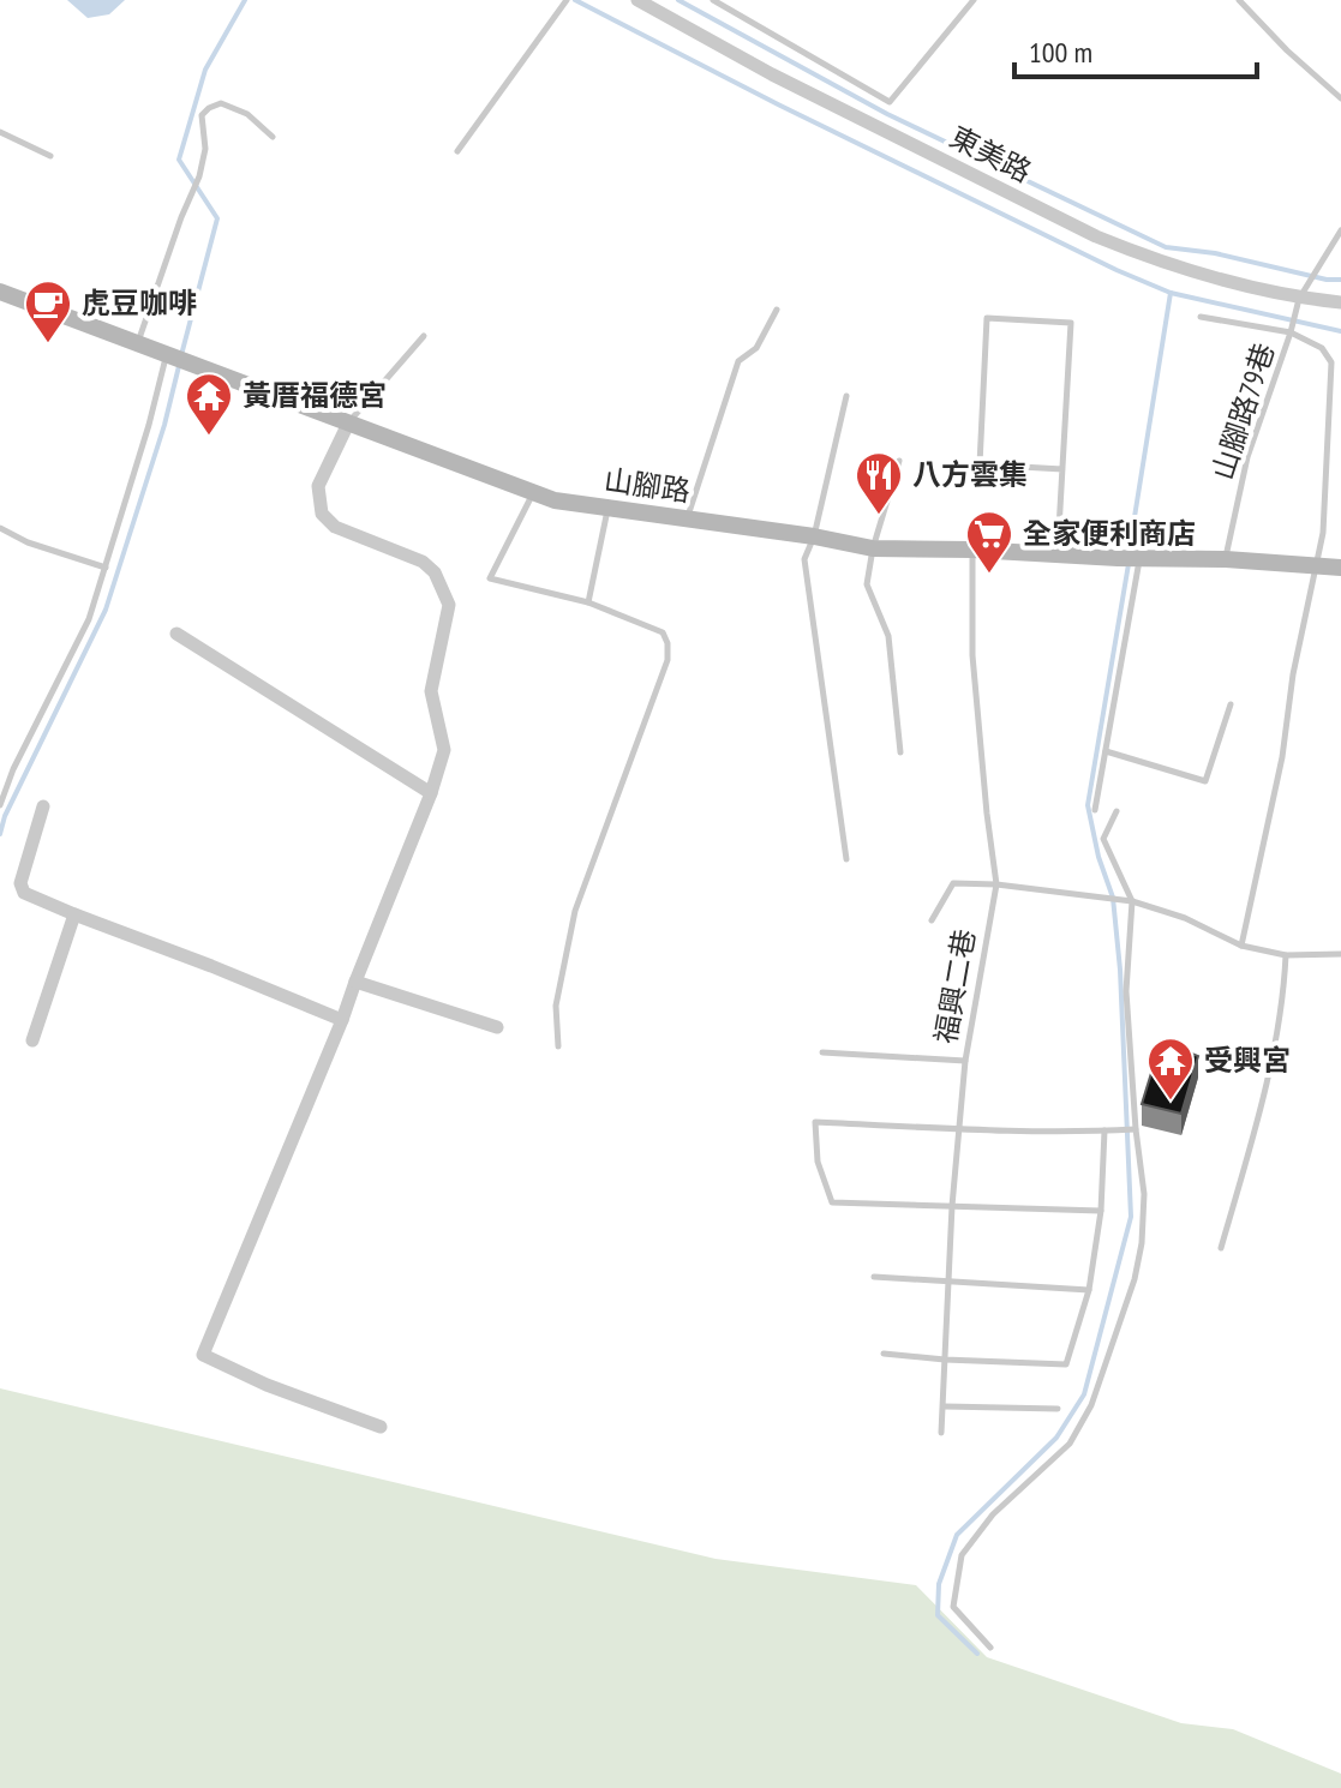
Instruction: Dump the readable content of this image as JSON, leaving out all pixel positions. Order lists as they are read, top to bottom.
{
  "streets": {
    "main road": ["山腳路"],
    "street": ["東美路"],
    "lane": ["山腳路79巷", "福興二巷"]
  },
  "crossings": [
    ["東美路", "山腳路79巷"],
    ["山腳路", "福興二巷"]
  ],
  "places": {
    "cafe": ["虎豆咖啡"],
    "temple": ["黃厝福德宮", "受興宮"],
    "restaurant": ["八方雲集"],
    "supermarket": ["全家便利商店"]
  },
  "scale_bar": "100 m"
}
